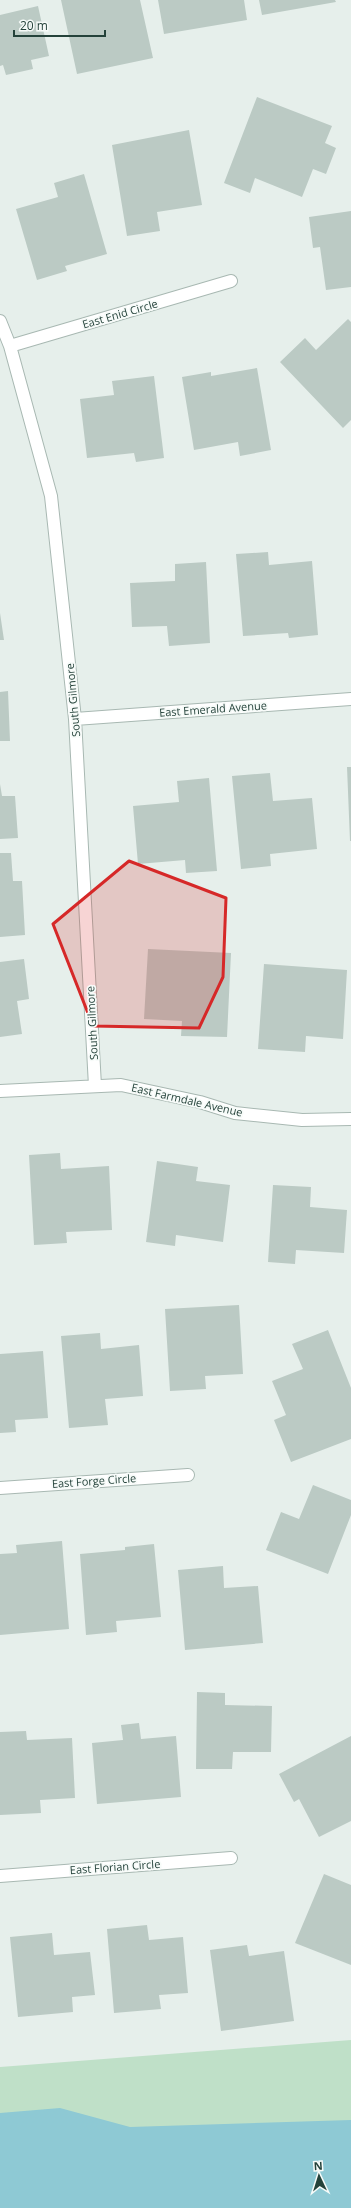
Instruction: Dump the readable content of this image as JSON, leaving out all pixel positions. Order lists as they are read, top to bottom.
{
  "streets": {
    "street": [
      "East Enid Circle",
      "South Gilmore",
      "East Emerald Avenue",
      "East Farmdale Avenue",
      "East Forge Circle",
      "East Florian Circle"
    ]
  },
  "crossings": [
    ["East Enid Circle", "South Gilmore"],
    ["South Gilmore", "East Emerald Avenue"],
    ["South Gilmore", "East Farmdale Avenue"]
  ],
  "scale_bar": "20 m",
  "north": "top"
}
